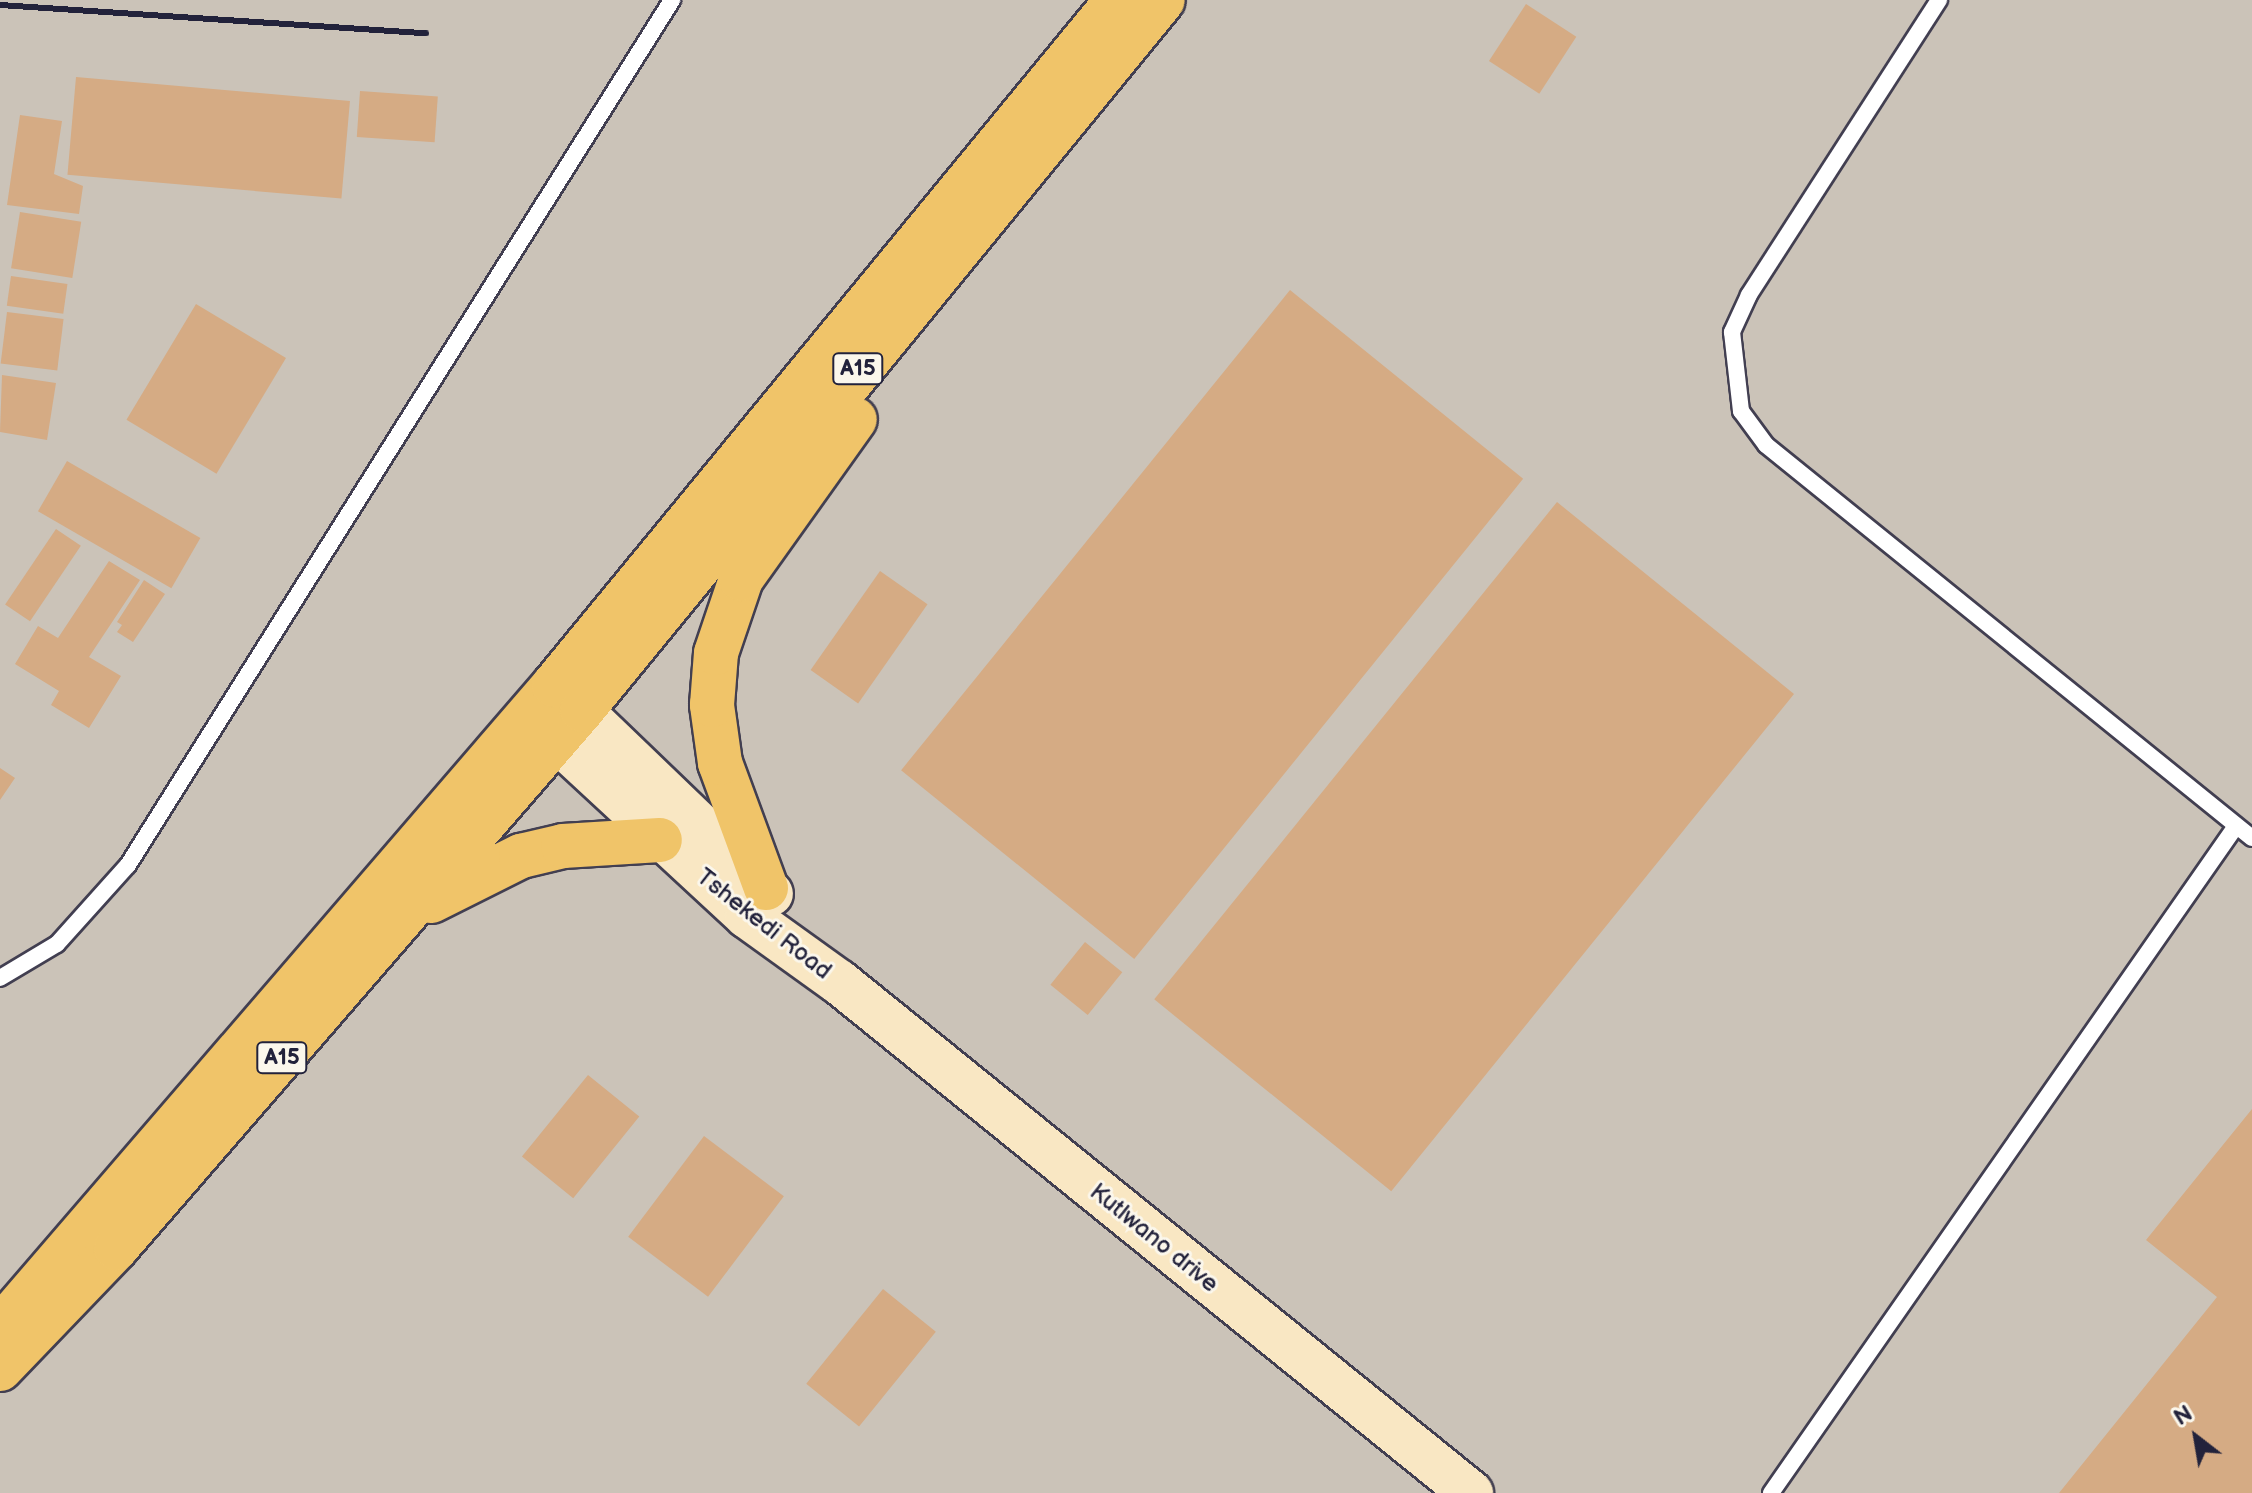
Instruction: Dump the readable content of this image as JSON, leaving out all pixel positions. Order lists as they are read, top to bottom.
{
  "streets": {
    "main road": ["A15"],
    "street": ["Tshekedi Road", "Kutlwano drive"]
  },
  "crossings": [
    ["A15", "Tshekedi Road"],
    ["Tshekedi Road", "Kutlwano drive"]
  ],
  "north": "top left"
}
